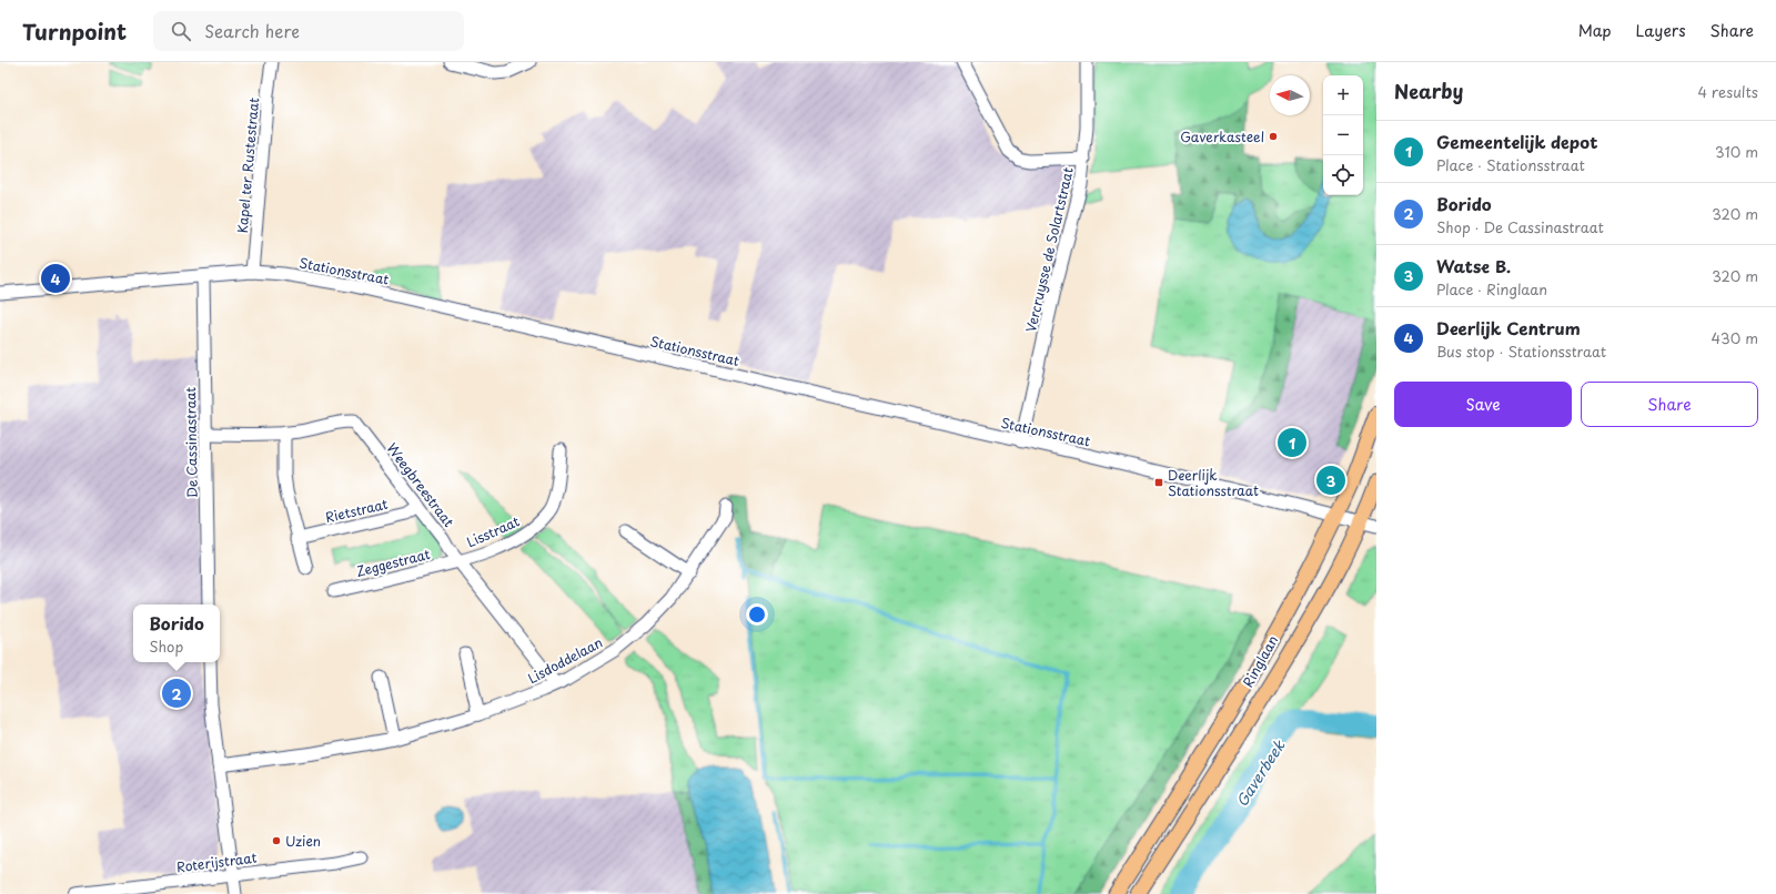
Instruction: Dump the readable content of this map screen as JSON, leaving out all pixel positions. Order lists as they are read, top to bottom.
{
  "streets": {
    "main road": ["Ringlaan"],
    "street": [
      "Kapel ter Rustestraat",
      "Vercruysse de Solartstraat",
      "Stationsstraat",
      "De Cassinastraat",
      "Weegbreestraat",
      "Rietstraat",
      "Lisstraat",
      "Zeggestraat",
      "Lisdoddelaan",
      "Roterijstraat"
    ]
  },
  "crossings": [
    ["Kapel ter Rustestraat", "Stationsstraat"],
    ["Vercruysse de Solartstraat", "Stationsstraat"],
    ["Stationsstraat", "De Cassinastraat"],
    ["Stationsstraat", "Ringlaan"],
    ["De Cassinastraat", "Weegbreestraat"],
    ["Weegbreestraat", "Rietstraat"],
    ["Weegbreestraat", "Lisstraat"],
    ["Weegbreestraat", "Zeggestraat"],
    ["Weegbreestraat", "Lisdoddelaan"],
    ["Lisstraat", "Zeggestraat"]
  ],
  "water": ["Gaverbeek"],
  "places": {
    "other": ["Gaverkasteel", "Uzien"],
    "transit": ["Deerlijk Stationsstraat"]
  },
  "north": "left",
  "page": {
    "header": "Turnpoint",
    "search": "Search here",
    "nav": ["Map", "Layers", "Share"],
    "heading": ["Nearby", "4 results"],
    "map_buttons": ["+", "−"],
    "list": [
      {
        "mark": "1",
        "name": "Gemeentelijk depot",
        "note": "Place · Stationsstraat",
        "value": "310 m"
      },
      {
        "mark": "2",
        "name": "Borido",
        "note": "Shop · De Cassinastraat",
        "value": "320 m"
      },
      {
        "mark": "3",
        "name": "Watse B.",
        "note": "Place · Ringlaan",
        "value": "320 m"
      },
      {
        "mark": "4",
        "name": "Deerlijk Centrum",
        "note": "Bus stop · Stationsstraat",
        "value": "430 m"
      }
    ],
    "pins": [
      "4",
      "1",
      "3",
      "2"
    ],
    "buttons": ["Save", "Share"],
    "popup": ["Borido", "Shop"]
  }
}
